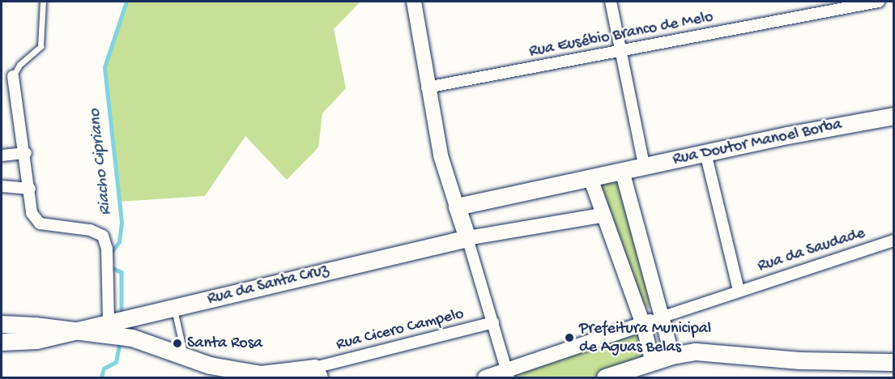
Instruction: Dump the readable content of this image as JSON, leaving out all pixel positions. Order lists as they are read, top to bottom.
{
  "streets": {
    "main road": ["Rua Doutor Manoel Borba", "Rua da Santa Cruz"],
    "street": ["Rua Eusébio Branco de Melo", "Rua da Saudade", "Rua Cicero Campelo"]
  },
  "water": ["Riacho Cipriano"],
  "places": ["Prefeitura Municipal de Aguas Belas", "Santa Rosa"]
}
